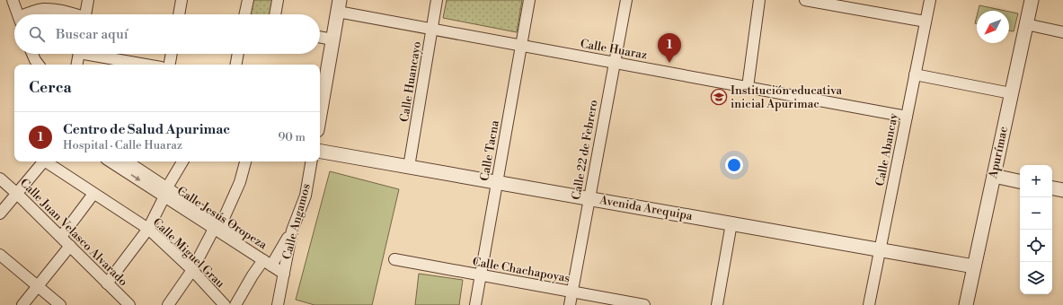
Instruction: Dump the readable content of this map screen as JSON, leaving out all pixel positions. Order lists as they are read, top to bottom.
{
  "streets": {
    "street": [
      "Calle Huaraz",
      "Calle Huancayo",
      "Calle 22 de Febrero",
      "Calle Abancay",
      "Calle Tacna",
      "Apurímac",
      "Avenida Arequipa",
      "Calle Jesús Oropeza",
      "Calle Angamos",
      "Calle Juan Velasco Alvarado",
      "Calle Miguel Grau",
      "Calle Chachapoyas"
    ]
  },
  "crossings": [
    ["Calle Huaraz", "Calle Huancayo"],
    ["Calle Huaraz", "Calle 22 de Febrero"],
    ["Calle Huaraz", "Calle Abancay"],
    ["Calle Huaraz", "Calle Tacna"],
    ["Calle Huancayo", "Avenida Arequipa"],
    ["Calle 22 de Febrero", "Avenida Arequipa"],
    ["Calle 22 de Febrero", "Calle Chachapoyas"],
    ["Calle Abancay", "Avenida Arequipa"],
    ["Calle Tacna", "Avenida Arequipa"],
    ["Calle Tacna", "Calle Chachapoyas"],
    ["Apurímac", "Avenida Arequipa"],
    ["Calle Jesús Oropeza", "Calle Angamos"]
  ],
  "places": {
    "school or university": ["Institución educativa inicial Apurimac"]
  },
  "north": "bottom left",
  "page": {
    "search": "Buscar aquí",
    "pins": "1",
    "heading": "Cerca",
    "list": [
      {
        "mark": "1",
        "name": "Centro de Salud Apurimac",
        "note": "Hospital · Calle Huaraz",
        "value": "90 m"
      }
    ],
    "map_buttons": ["+", "−"]
  }
}
